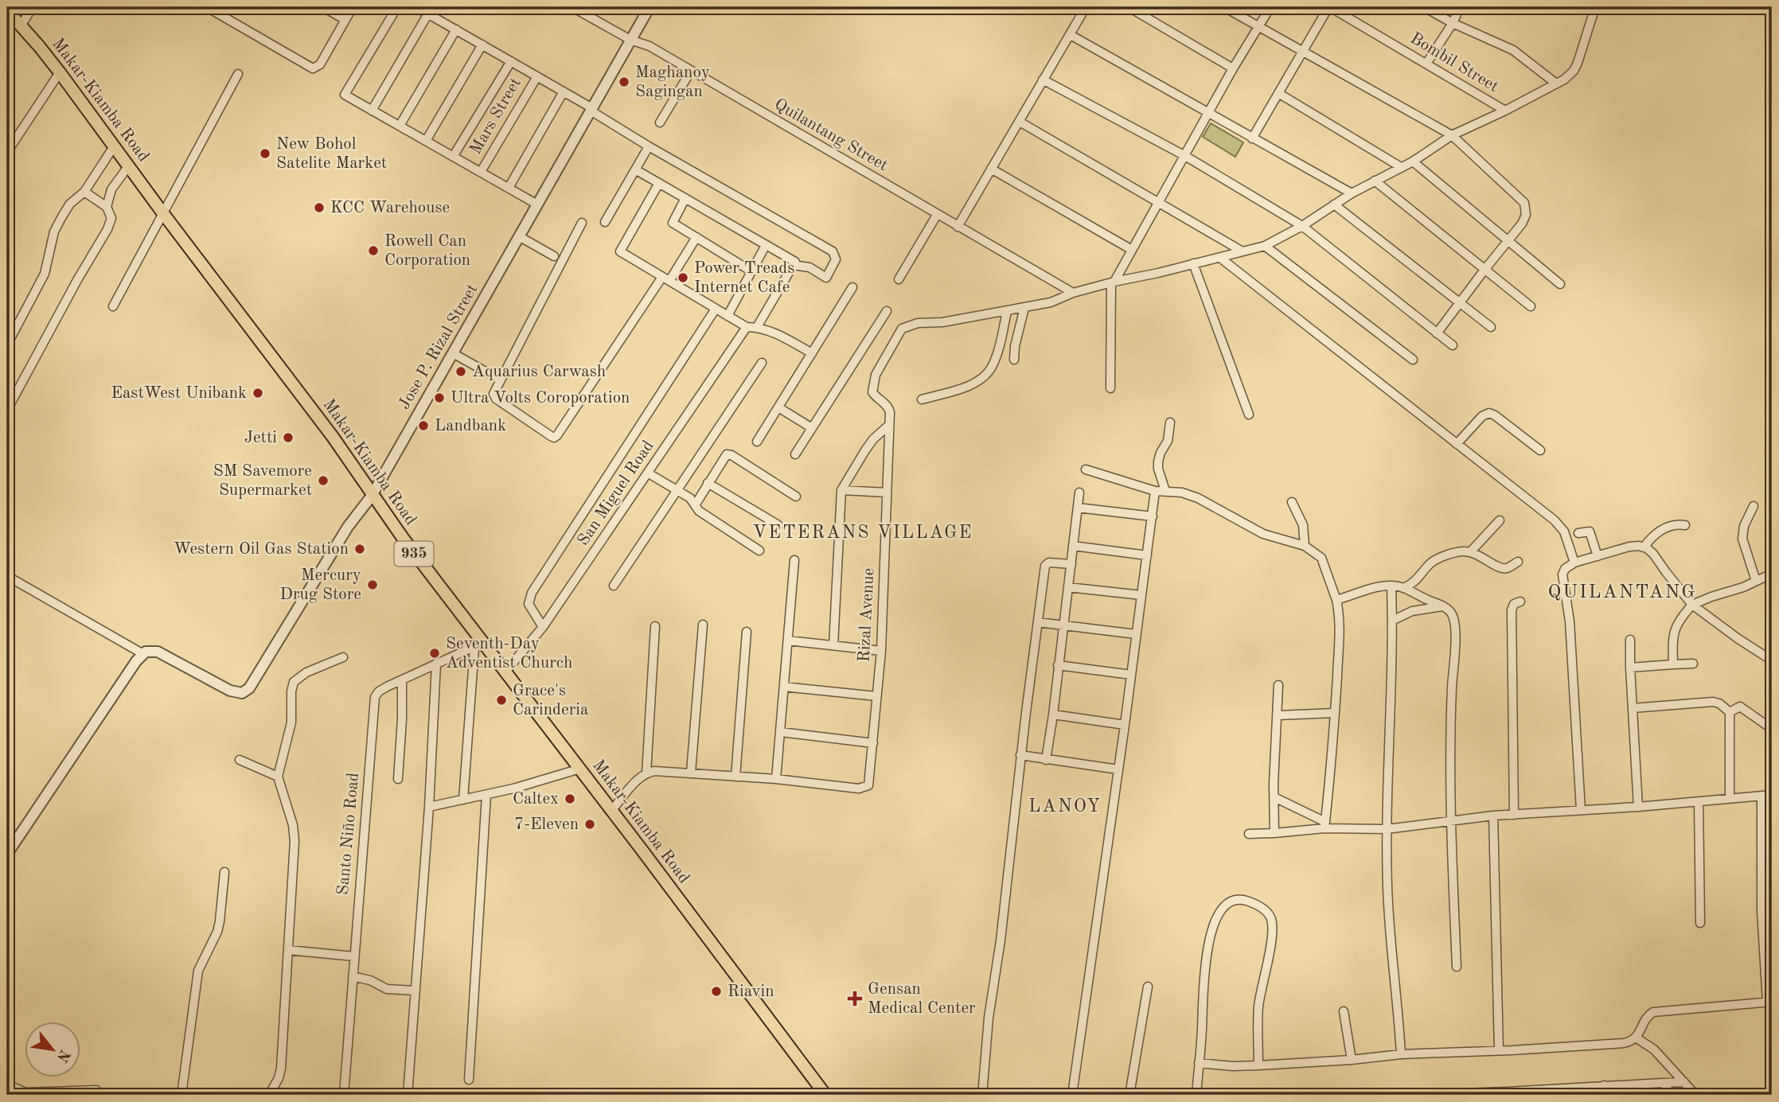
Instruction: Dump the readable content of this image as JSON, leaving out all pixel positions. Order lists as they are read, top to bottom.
{
  "streets": {
    "main road": ["Makar-Kiamba Road", "935"],
    "street": [
      "Bombil Street",
      "Mars Street",
      "Quilantang Street",
      "Jose P. Rizal Street",
      "San Miguel Road",
      "Rizal Avenue",
      "Santo Niño Road"
    ]
  },
  "crossings": [
    ["Makar-Kiamba Road", "Jose P. Rizal Street"],
    ["Makar-Kiamba Road", "San Miguel Road"],
    ["Makar-Kiamba Road", "Santo Niño Road"],
    ["Quilantang Street", "Jose P. Rizal Street"]
  ],
  "districts": ["VETERANS VILLAGE", "QUILANTANG", "LANOY"],
  "places": {
    "other": [
      "Maghanoy Sagingan",
      "New Bohol Satelite Market",
      "KCC Warehouse",
      "Rowell Can Corporation",
      "Power Treads Internet Cafe",
      "Aquarius Carwash",
      "EastWest Unibank",
      "Ultra Volts Coroporation",
      "Landbank",
      "Jetti",
      "SM Savemore Supermarket",
      "Western Oil Gas Station",
      "Mercury Drug Store",
      "Seventh-Day Adventist Church",
      "Grace's Carinderia",
      "Caltex",
      "7-Eleven",
      "Riavin"
    ],
    "health": ["Gensan Medical Center"]
  },
  "north": "bottom right"
}
